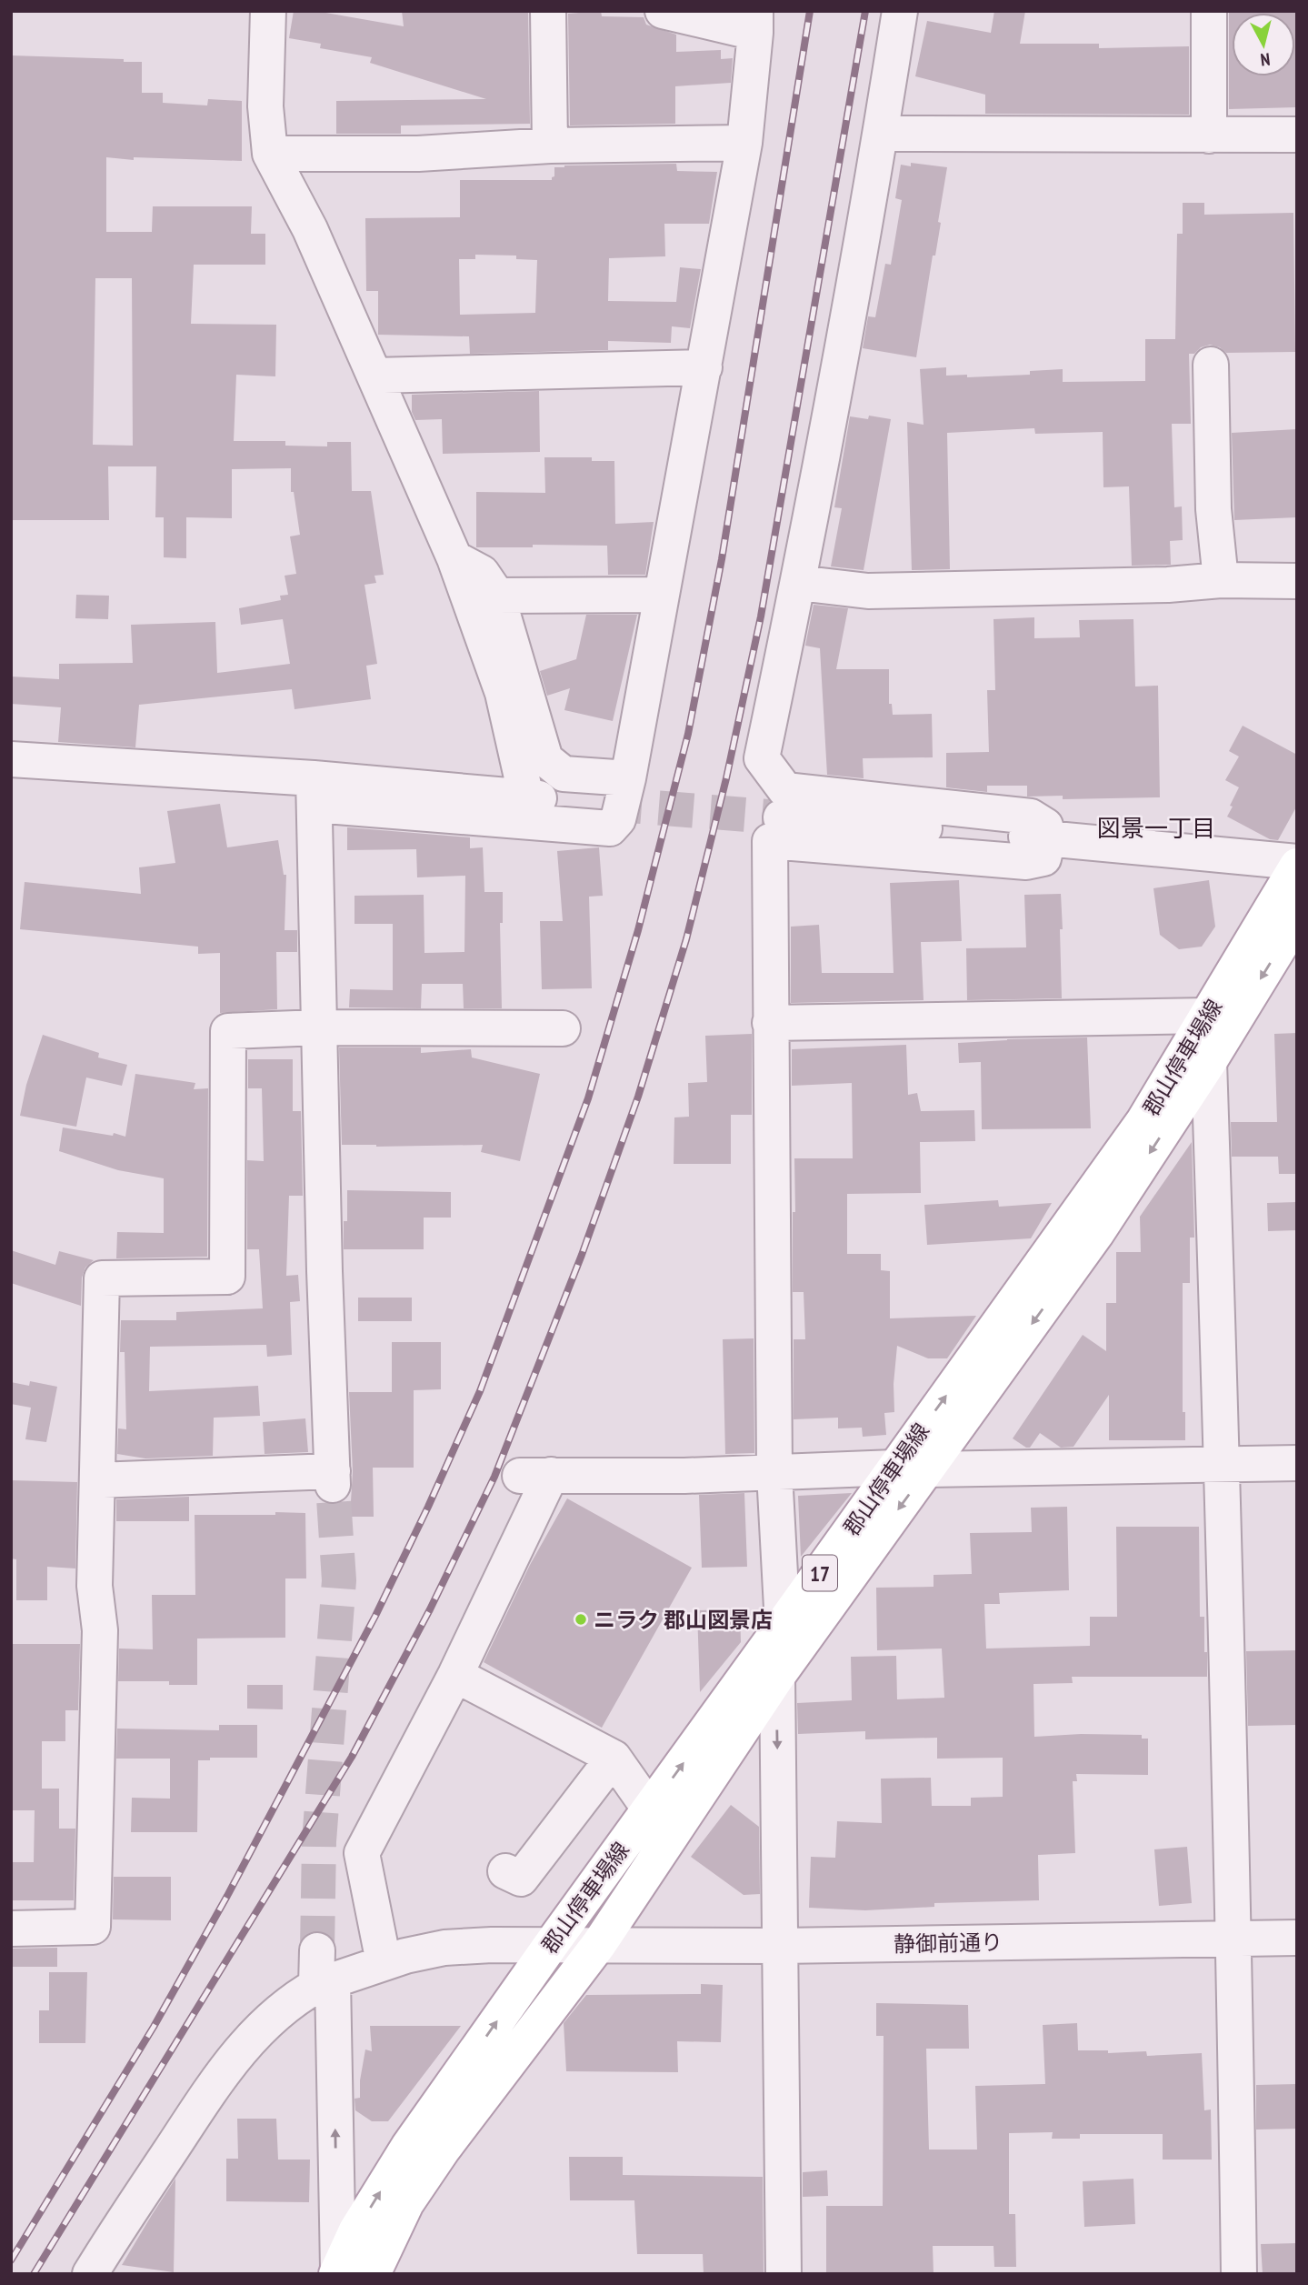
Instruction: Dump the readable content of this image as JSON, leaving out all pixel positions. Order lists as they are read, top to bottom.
{
  "streets": {
    "main road": ["郡山停車場線", "17"],
    "street": ["静御前通り"]
  },
  "crossings": [
    ["郡山停車場線", "静御前通り"]
  ],
  "districts": ["図景一丁目"],
  "places": ["ニラク 郡山図景店"],
  "north": "bottom"
}
